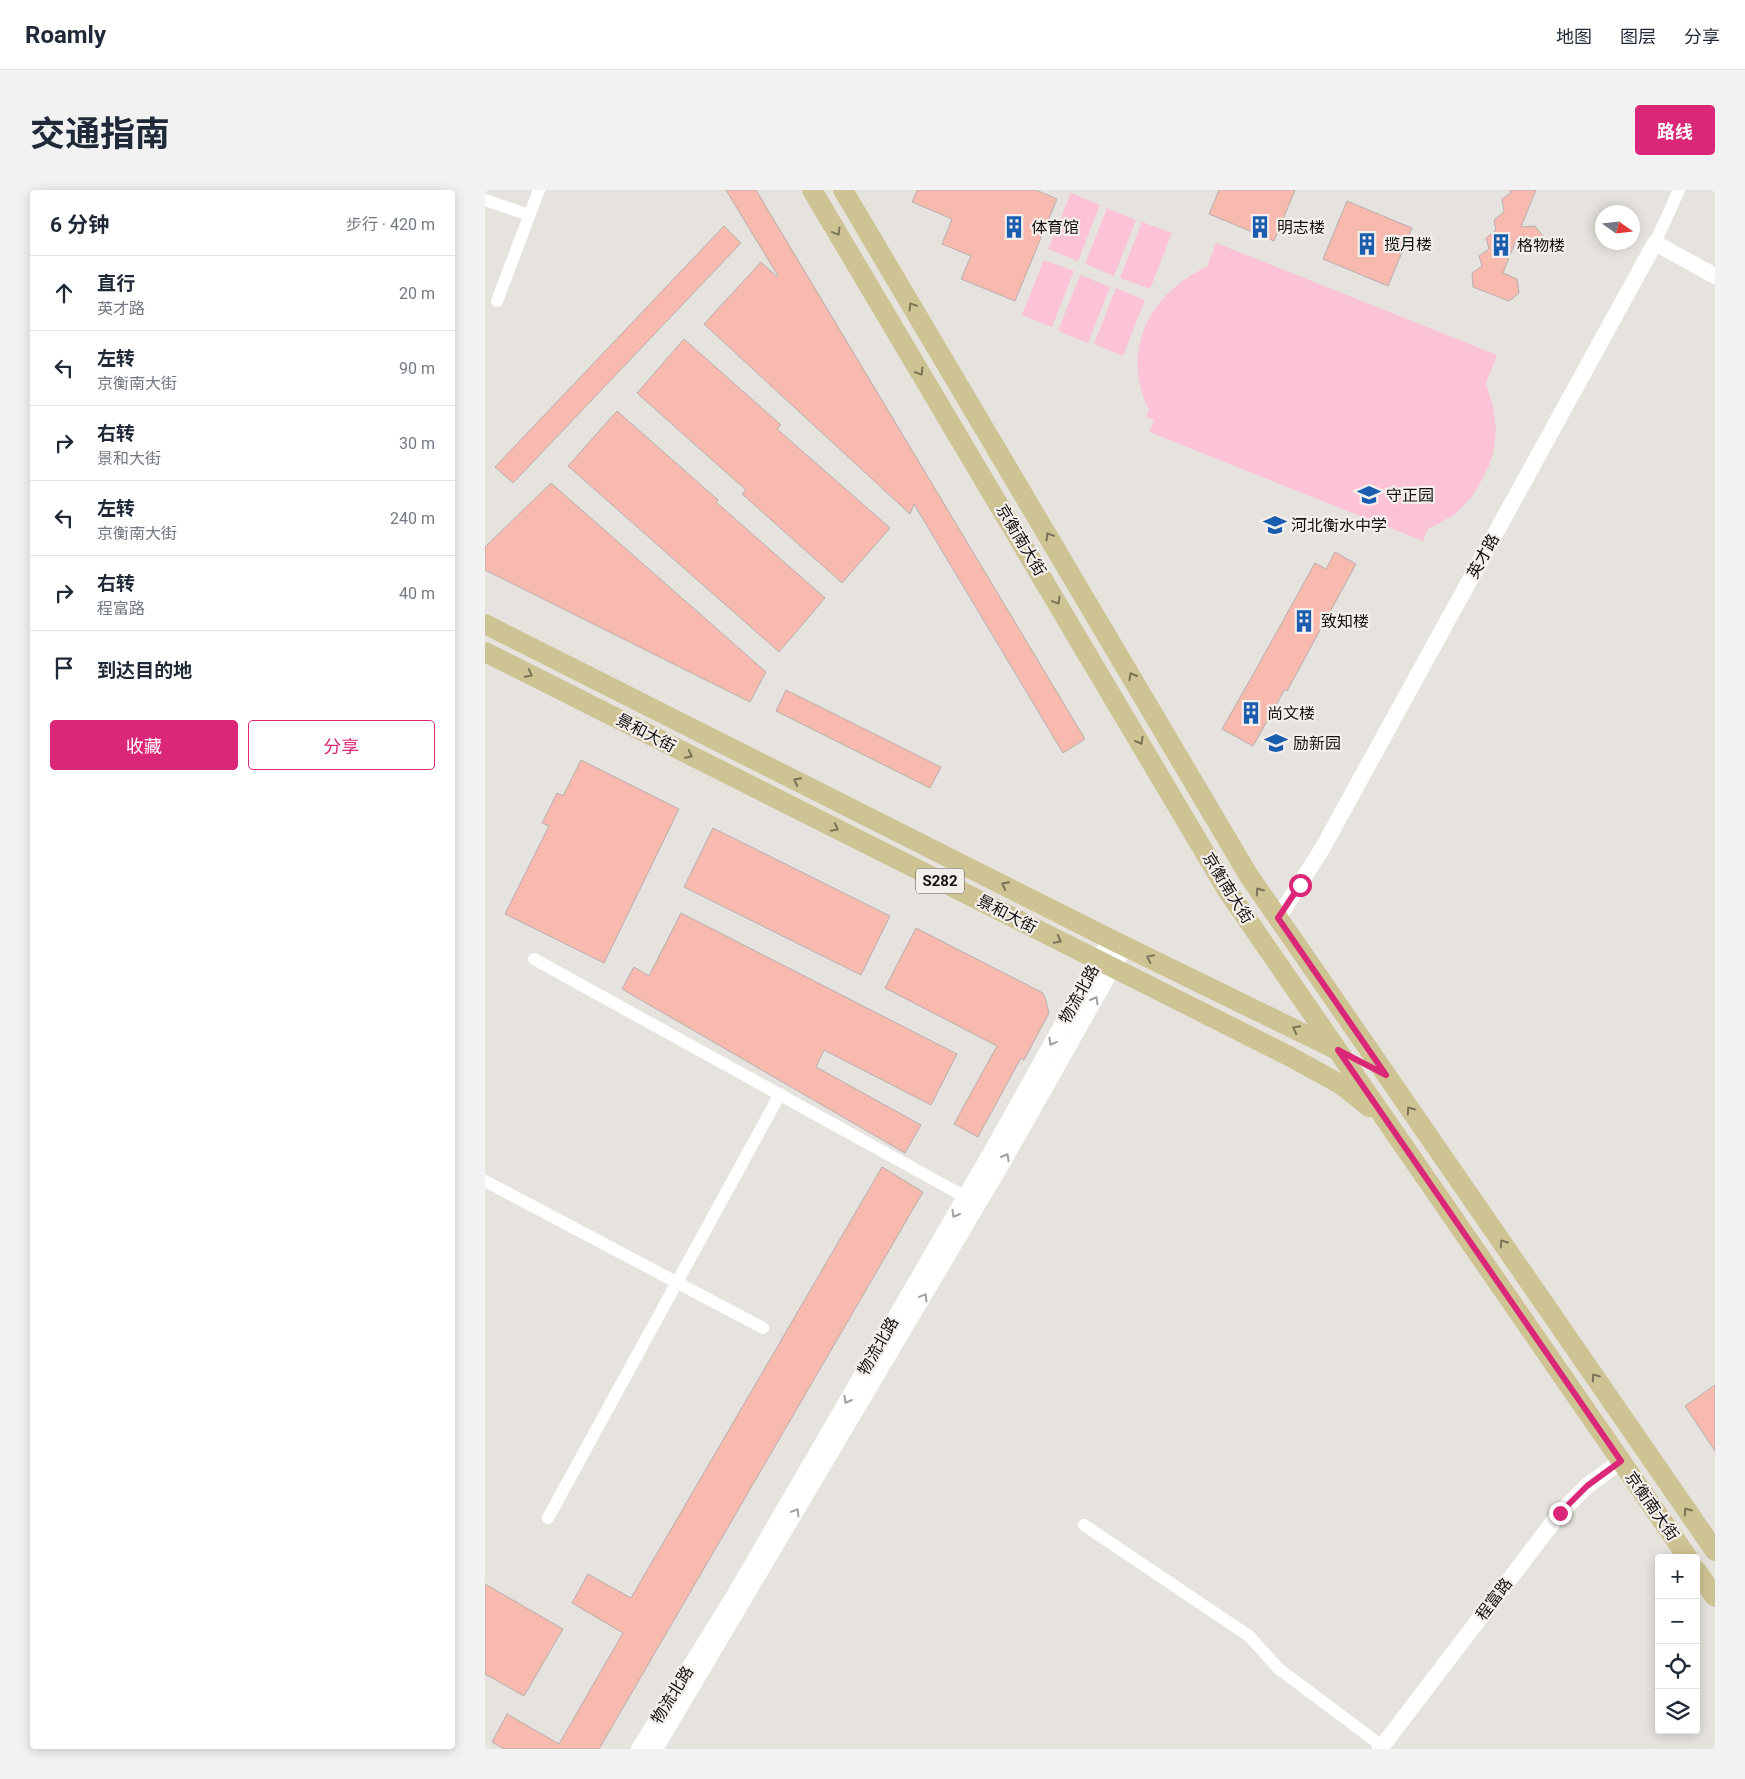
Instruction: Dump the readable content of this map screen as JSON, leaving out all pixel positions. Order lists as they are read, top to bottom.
{
  "streets": {
    "main road": ["京衡南大街", "景和大街", "S282"],
    "street": ["英才路", "物流北路", "程富路"]
  },
  "crossings": [
    ["京衡南大街", "英才路"],
    ["京衡南大街", "景和大街"],
    ["京衡南大街", "程富路"],
    ["景和大街", "物流北路"]
  ],
  "places": {
    "building": [
      "体育馆",
      "明志楼",
      "揽月楼",
      "格物楼",
      "致知楼",
      "尚文楼"
    ],
    "school or university": ["守正园", "河北衡水中学", "励新园"]
  },
  "north": "right",
  "page": {
    "header": "Roamly",
    "nav": ["地图", "图层", "分享"],
    "title": "交通指南",
    "buttons": [
      "路线",
      ["收藏", "分享"]
    ],
    "heading": ["6 分钟", "步行 · 420 m"],
    "list": [
      ["直行", "英才路", "20 m"],
      ["左转", "京衡南大街", "90 m"],
      ["右转", "景和大街", "30 m"],
      ["左转", "京衡南大街", "240 m"],
      ["右转", "程富路", "40 m"],
      "到达目的地"
    ],
    "map_buttons": ["+", "−"]
  }
}
